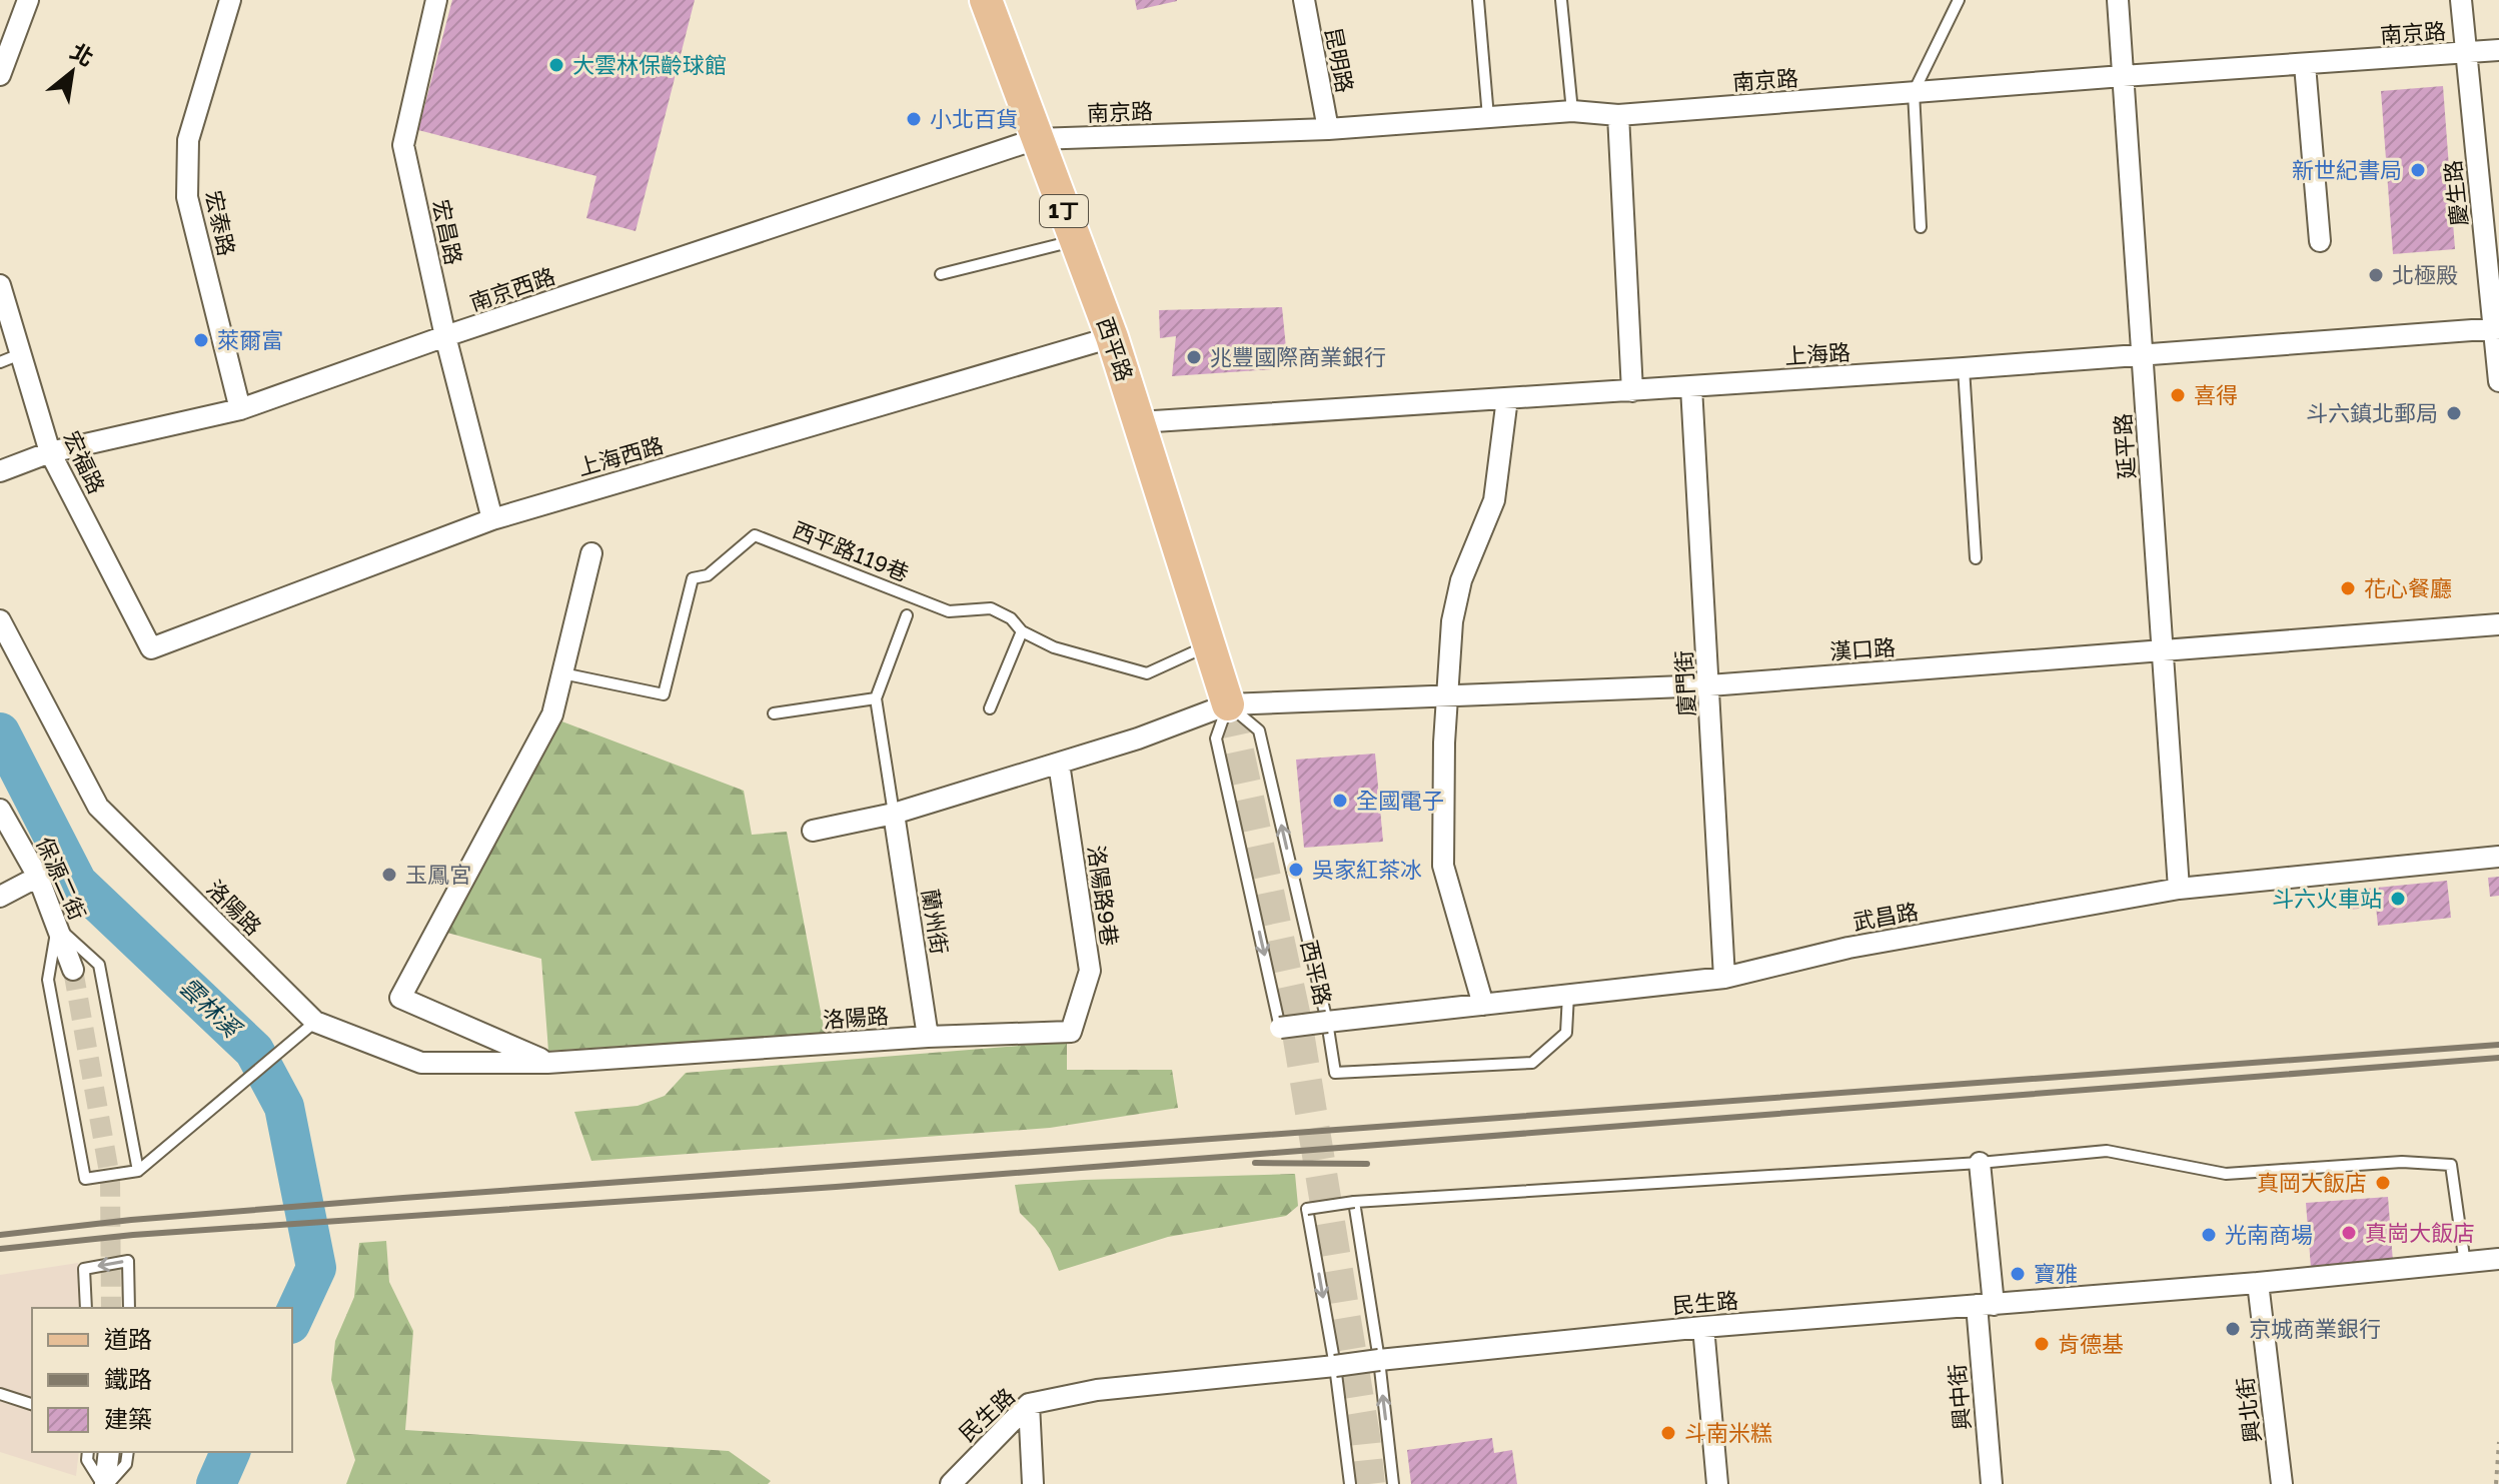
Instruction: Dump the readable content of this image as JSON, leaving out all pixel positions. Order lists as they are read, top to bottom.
{
  "streets": {
    "main road": ["1丁", "西平路"],
    "street": [
      "南京路",
      "昆明路",
      "慶生路",
      "宏泰路",
      "宏昌路",
      "南京西路",
      "上海路",
      "延平路",
      "上海西路",
      "宏福路",
      "漢口路",
      "廈門街",
      "保源二街",
      "洛陽路9巷",
      "洛陽路",
      "武昌路",
      "蘭州街",
      "民生路",
      "興中街",
      "興北街"
    ],
    "lane": ["西平路119巷"]
  },
  "crossings": [
    ["南京路", "昆明路"],
    ["南京路", "慶生路"],
    ["南京路", "南京西路"],
    ["南京路", "西平路"],
    ["南京路", "延平路"],
    ["慶生路", "上海路"],
    ["宏泰路", "南京西路"],
    ["宏昌路", "南京西路"],
    ["宏昌路", "上海西路"],
    ["南京西路", "西平路"],
    ["南京西路", "宏福路"],
    ["西平路", "上海路"],
    ["西平路", "上海西路"],
    ["西平路", "西平路119巷"],
    ["西平路", "漢口路"],
    ["西平路", "武昌路"],
    ["上海路", "延平路"],
    ["上海路", "廈門街"],
    ["延平路", "漢口路"],
    ["延平路", "武昌路"],
    ["上海西路", "宏福路"],
    ["西平路119巷", "洛陽路"],
    ["漢口路", "廈門街"],
    ["廈門街", "武昌路"],
    ["洛陽路9巷", "洛陽路"],
    ["洛陽路", "蘭州街"],
    ["民生路", "興中街"],
    ["民生路", "興北街"]
  ],
  "water": ["雲林溪"],
  "places": [
    "大雲林保齡球館",
    "小北百貨",
    "新世紀書局",
    "北極殿",
    "萊爾富",
    "兆豐國際商業銀行",
    "喜得",
    "斗六鎮北郵局",
    "花心餐廳",
    "全國電子",
    "吳家紅茶冰",
    "玉鳳宮",
    "斗六火車站",
    "真岡大飯店",
    "真崗大飯店",
    "光南商場",
    "寶雅",
    "京城商業銀行",
    "肯德基",
    "斗南米糕"
  ],
  "legend": ["道路", "鐵路", "建築"],
  "north": "top right"
}
